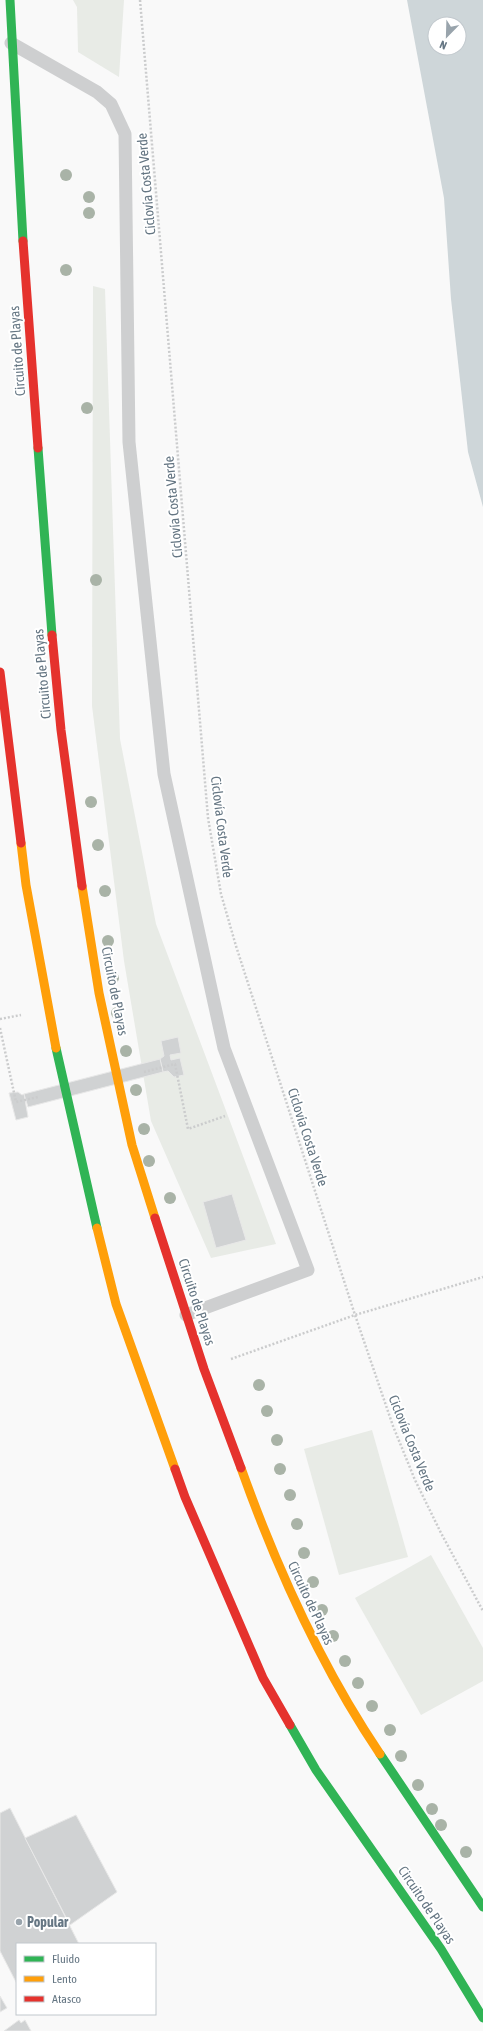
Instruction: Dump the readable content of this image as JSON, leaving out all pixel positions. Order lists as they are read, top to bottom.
{
  "streets": {
    "highway": ["Circuito de Playas"],
    "path": ["Ciclovía Costa Verde"]
  },
  "places": ["Popular"],
  "legend": ["Fluido", "Lento", "Atasco"],
  "north": "bottom left"
}
